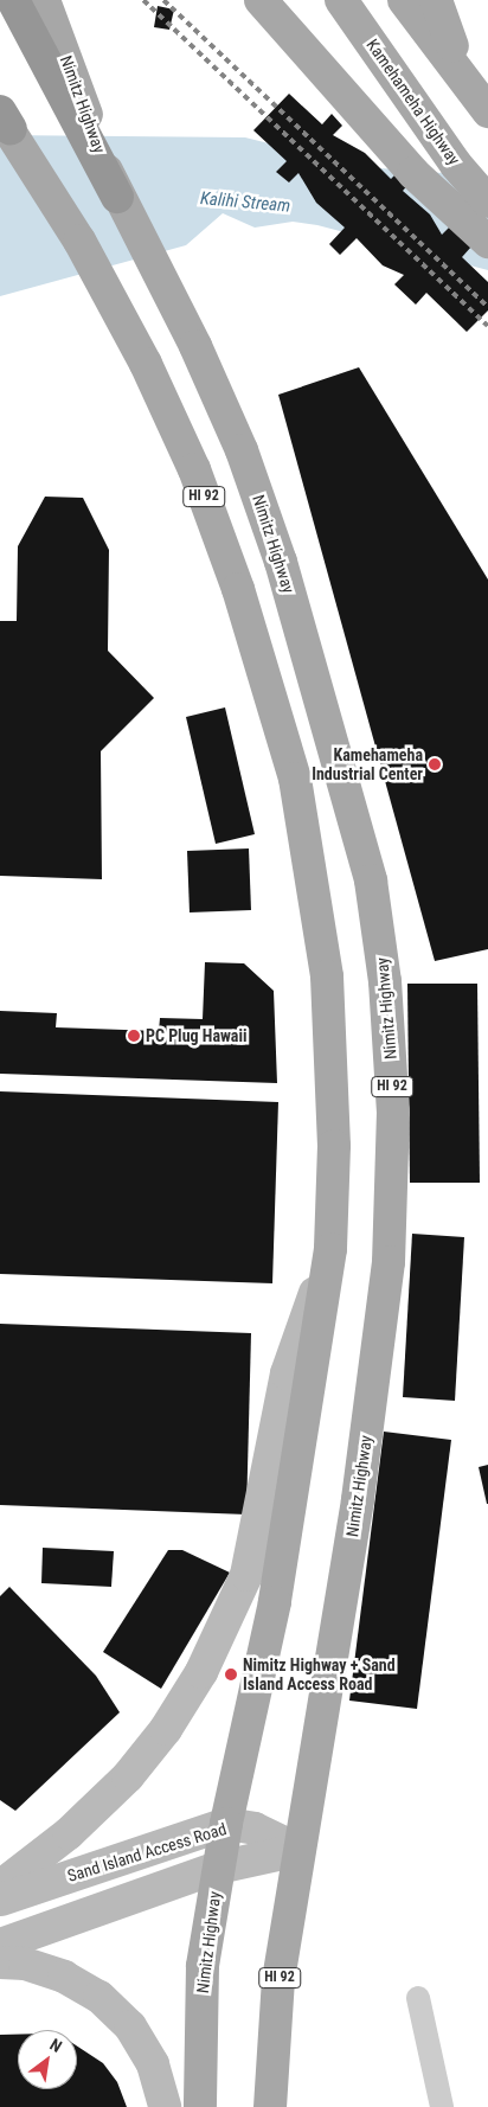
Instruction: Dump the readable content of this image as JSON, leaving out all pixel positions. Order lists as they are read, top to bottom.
{
  "streets": {
    "main road": [
      "Kamehameha Highway",
      "Nimitz Highway",
      "HI 92",
      "Sand Island Access Road"
    ]
  },
  "crossings": [
    ["Nimitz Highway", "Sand Island Access Road"]
  ],
  "water": ["Kalihi Stream"],
  "places": ["Kamehameha Industrial Center", "PC Plug Hawaii", "Nimitz Highway + Sand Island Access Road"],
  "north": "top right"
}
